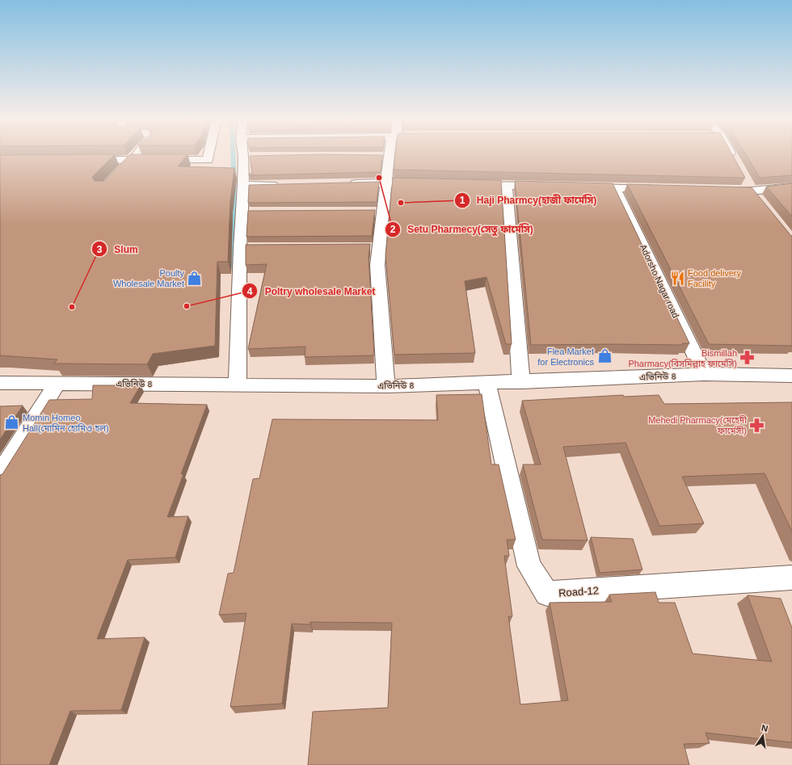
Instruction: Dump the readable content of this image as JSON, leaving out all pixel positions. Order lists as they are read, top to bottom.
{
  "streets": {
    "street": ["Adorsho Nagar road", "এভিনিউ ৪", "Road-12"]
  },
  "crossings": [
    ["Adorsho Nagar road", "এভিনিউ ৪"],
    ["এভিনিউ ৪", "Road-12"]
  ],
  "places": {
    "other": [
      "Setu Pharmecy(সেতু ফার্মেসি)",
      "Haji Pharmcy(হাজী ফার্মেসি)",
      "Poltry wholesale Market",
      "Slum"
    ],
    "shop": ["Poulty Wholesale Market", "Flea Market for Electronics", "Momin Homeo Hall(মোমিন হোমিও হল)"],
    "restaurant": ["Food delivery Facility"],
    "pharmacy": ["Bismillah Pharmacy(বিসমিল্লাহ ফার্মেসি)", "Mehedi Pharmacy(মেহেদী ফার্মেসী)"]
  },
  "north": "top"
}
